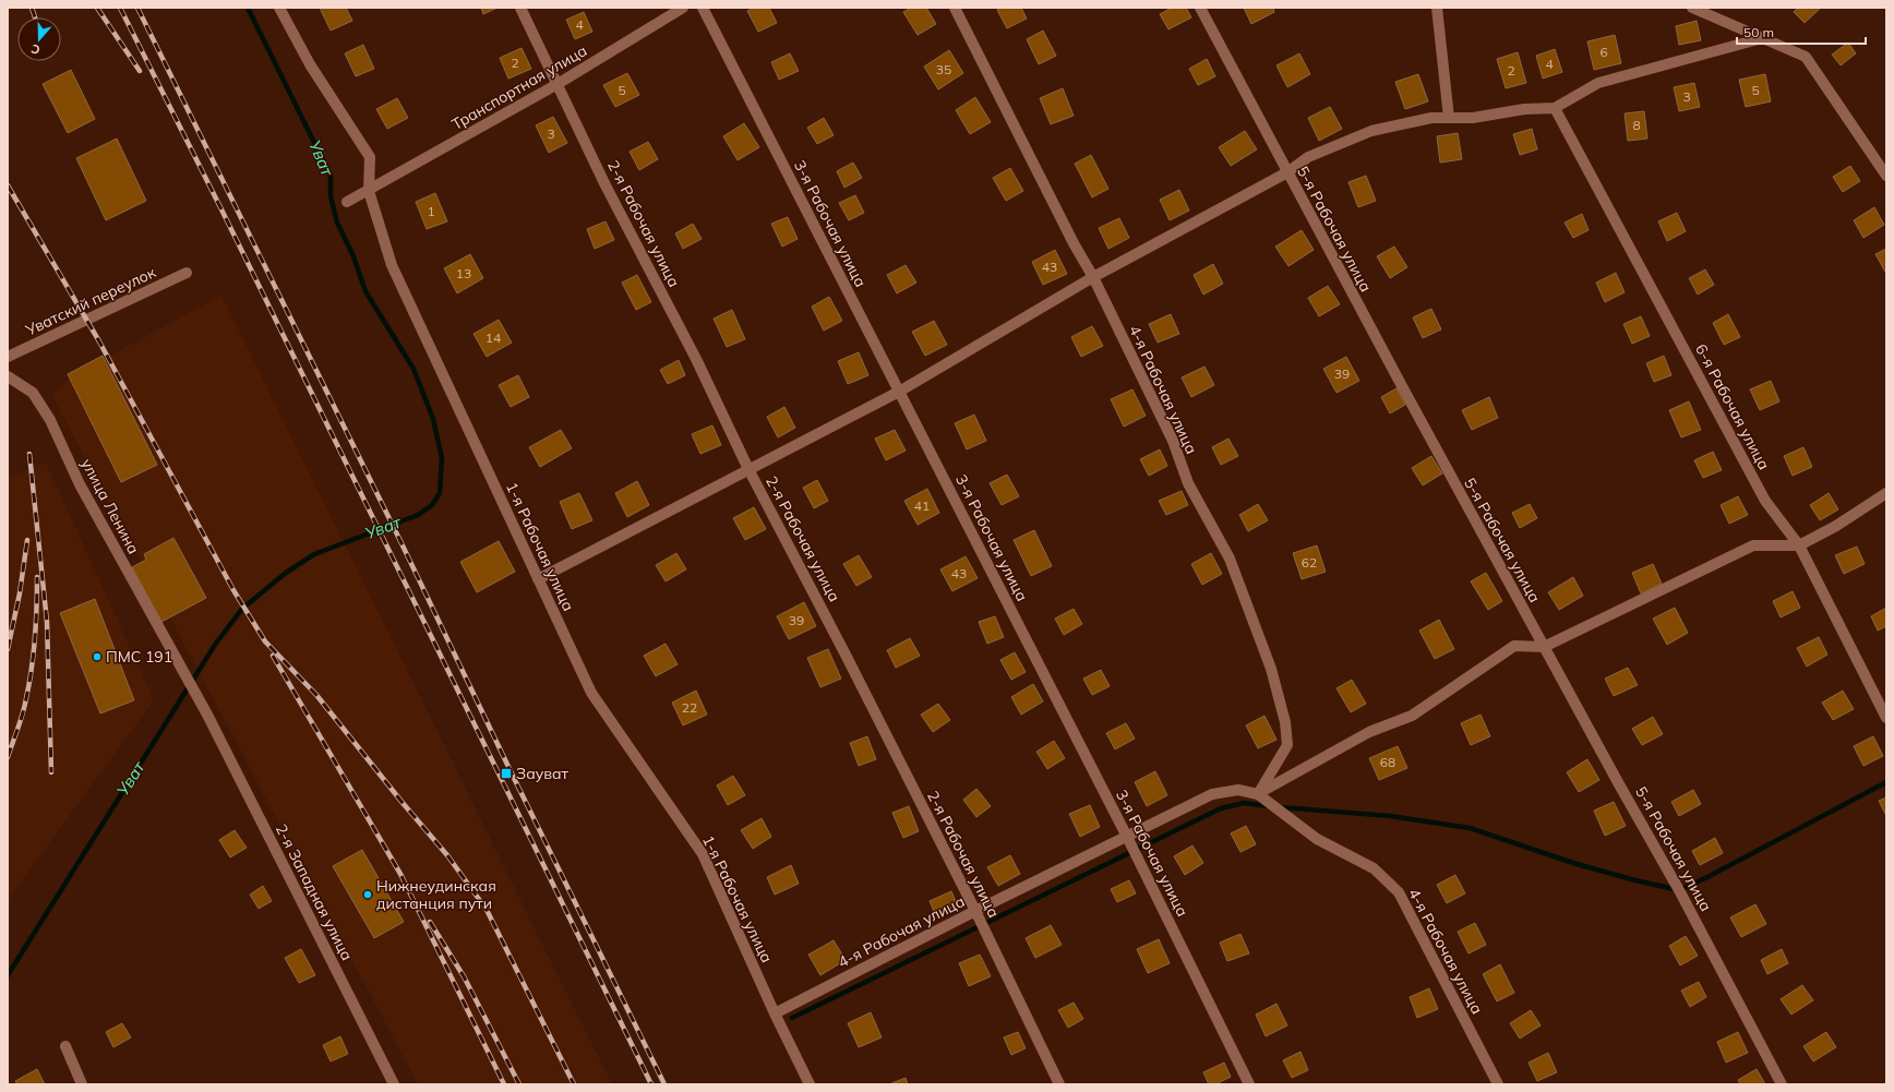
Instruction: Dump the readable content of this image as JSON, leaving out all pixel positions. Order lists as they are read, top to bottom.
{
  "streets": {
    "street": [
      "Транспортная улица",
      "2-я Рабочая улица",
      "3-я Рабочая улица",
      "5-я Рабочая улица",
      "Уватский переулок",
      "4-я Рабочая улица",
      "6-я Рабочая улица",
      "улица Ленина",
      "1-я Рабочая улица",
      "2-я Западная улица"
    ]
  },
  "crossings": [
    ["Транспортная улица", "2-я Рабочая улица"],
    ["Транспортная улица", "1-я Рабочая улица"],
    ["2-я Рабочая улица", "4-я Рабочая улица"],
    ["3-я Рабочая улица", "4-я Рабочая улица"],
    ["4-я Рабочая улица", "1-я Рабочая улица"],
    ["улица Ленина", "2-я Западная улица"]
  ],
  "water": ["Уват"],
  "places": {
    "other": ["ПМС 191", "Нижнеудинская дистанция пути"],
    "transit": ["Зауват"]
  },
  "house_numbers": [
    "4",
    "6",
    "2",
    "4",
    "35",
    "2",
    "5",
    "5",
    "3",
    "8",
    "3",
    "1",
    "43",
    "13",
    "14",
    "39",
    "41",
    "62",
    "43",
    "39",
    "22",
    "68"
  ],
  "scale_bar": "50 m",
  "north": "bottom"
}
